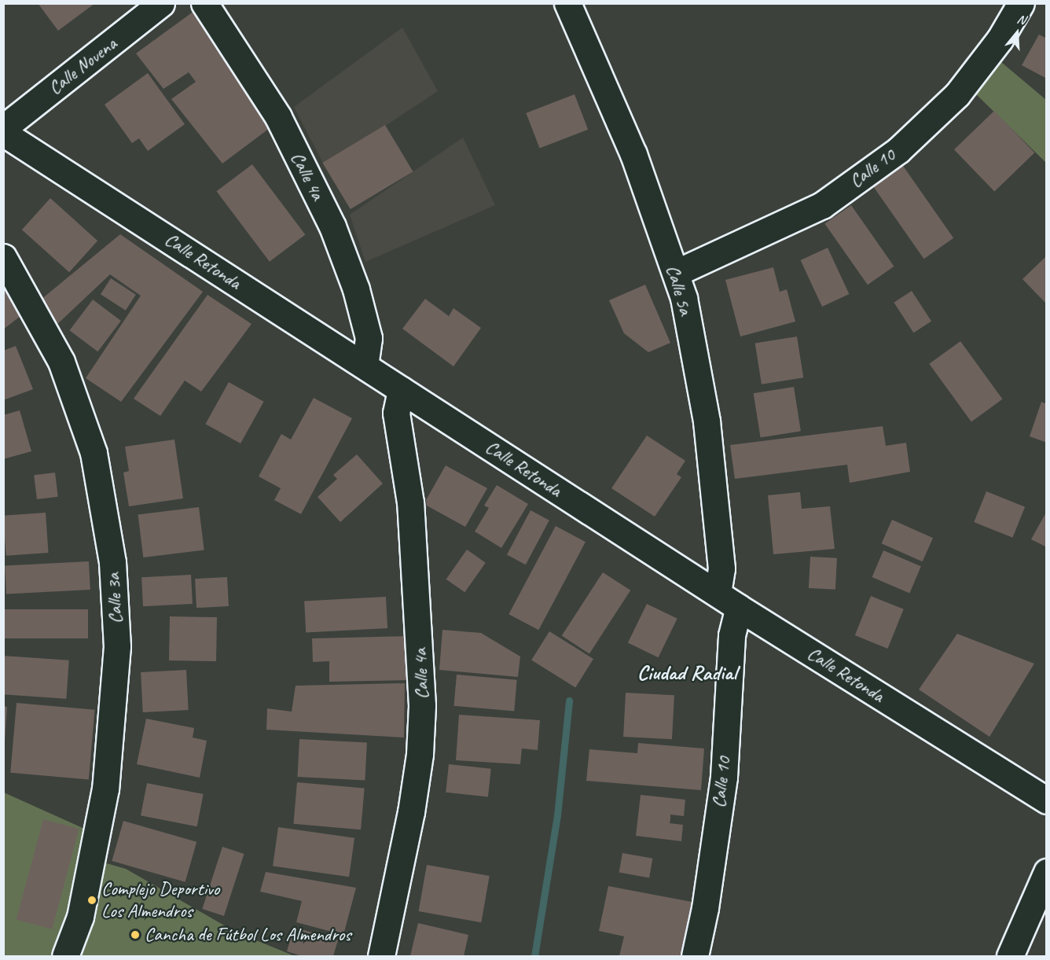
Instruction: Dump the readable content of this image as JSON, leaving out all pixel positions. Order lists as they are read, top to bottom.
{
  "streets": {
    "street": [
      "Calle Novena",
      "Calle 10",
      "Calle 4a",
      "Calle Retonda",
      "Calle 5a",
      "Calle 3a"
    ]
  },
  "crossings": [
    ["Calle 10", "Calle Retonda"],
    ["Calle 10", "Calle 5a"],
    ["Calle 4a", "Calle Retonda"],
    ["Calle Retonda", "Calle 5a"]
  ],
  "districts": ["Ciudad Radial"],
  "places": ["Complejo Deportivo Los Almendros", "Cancha de Fútbol Los Almendros"],
  "north": "top"
}
